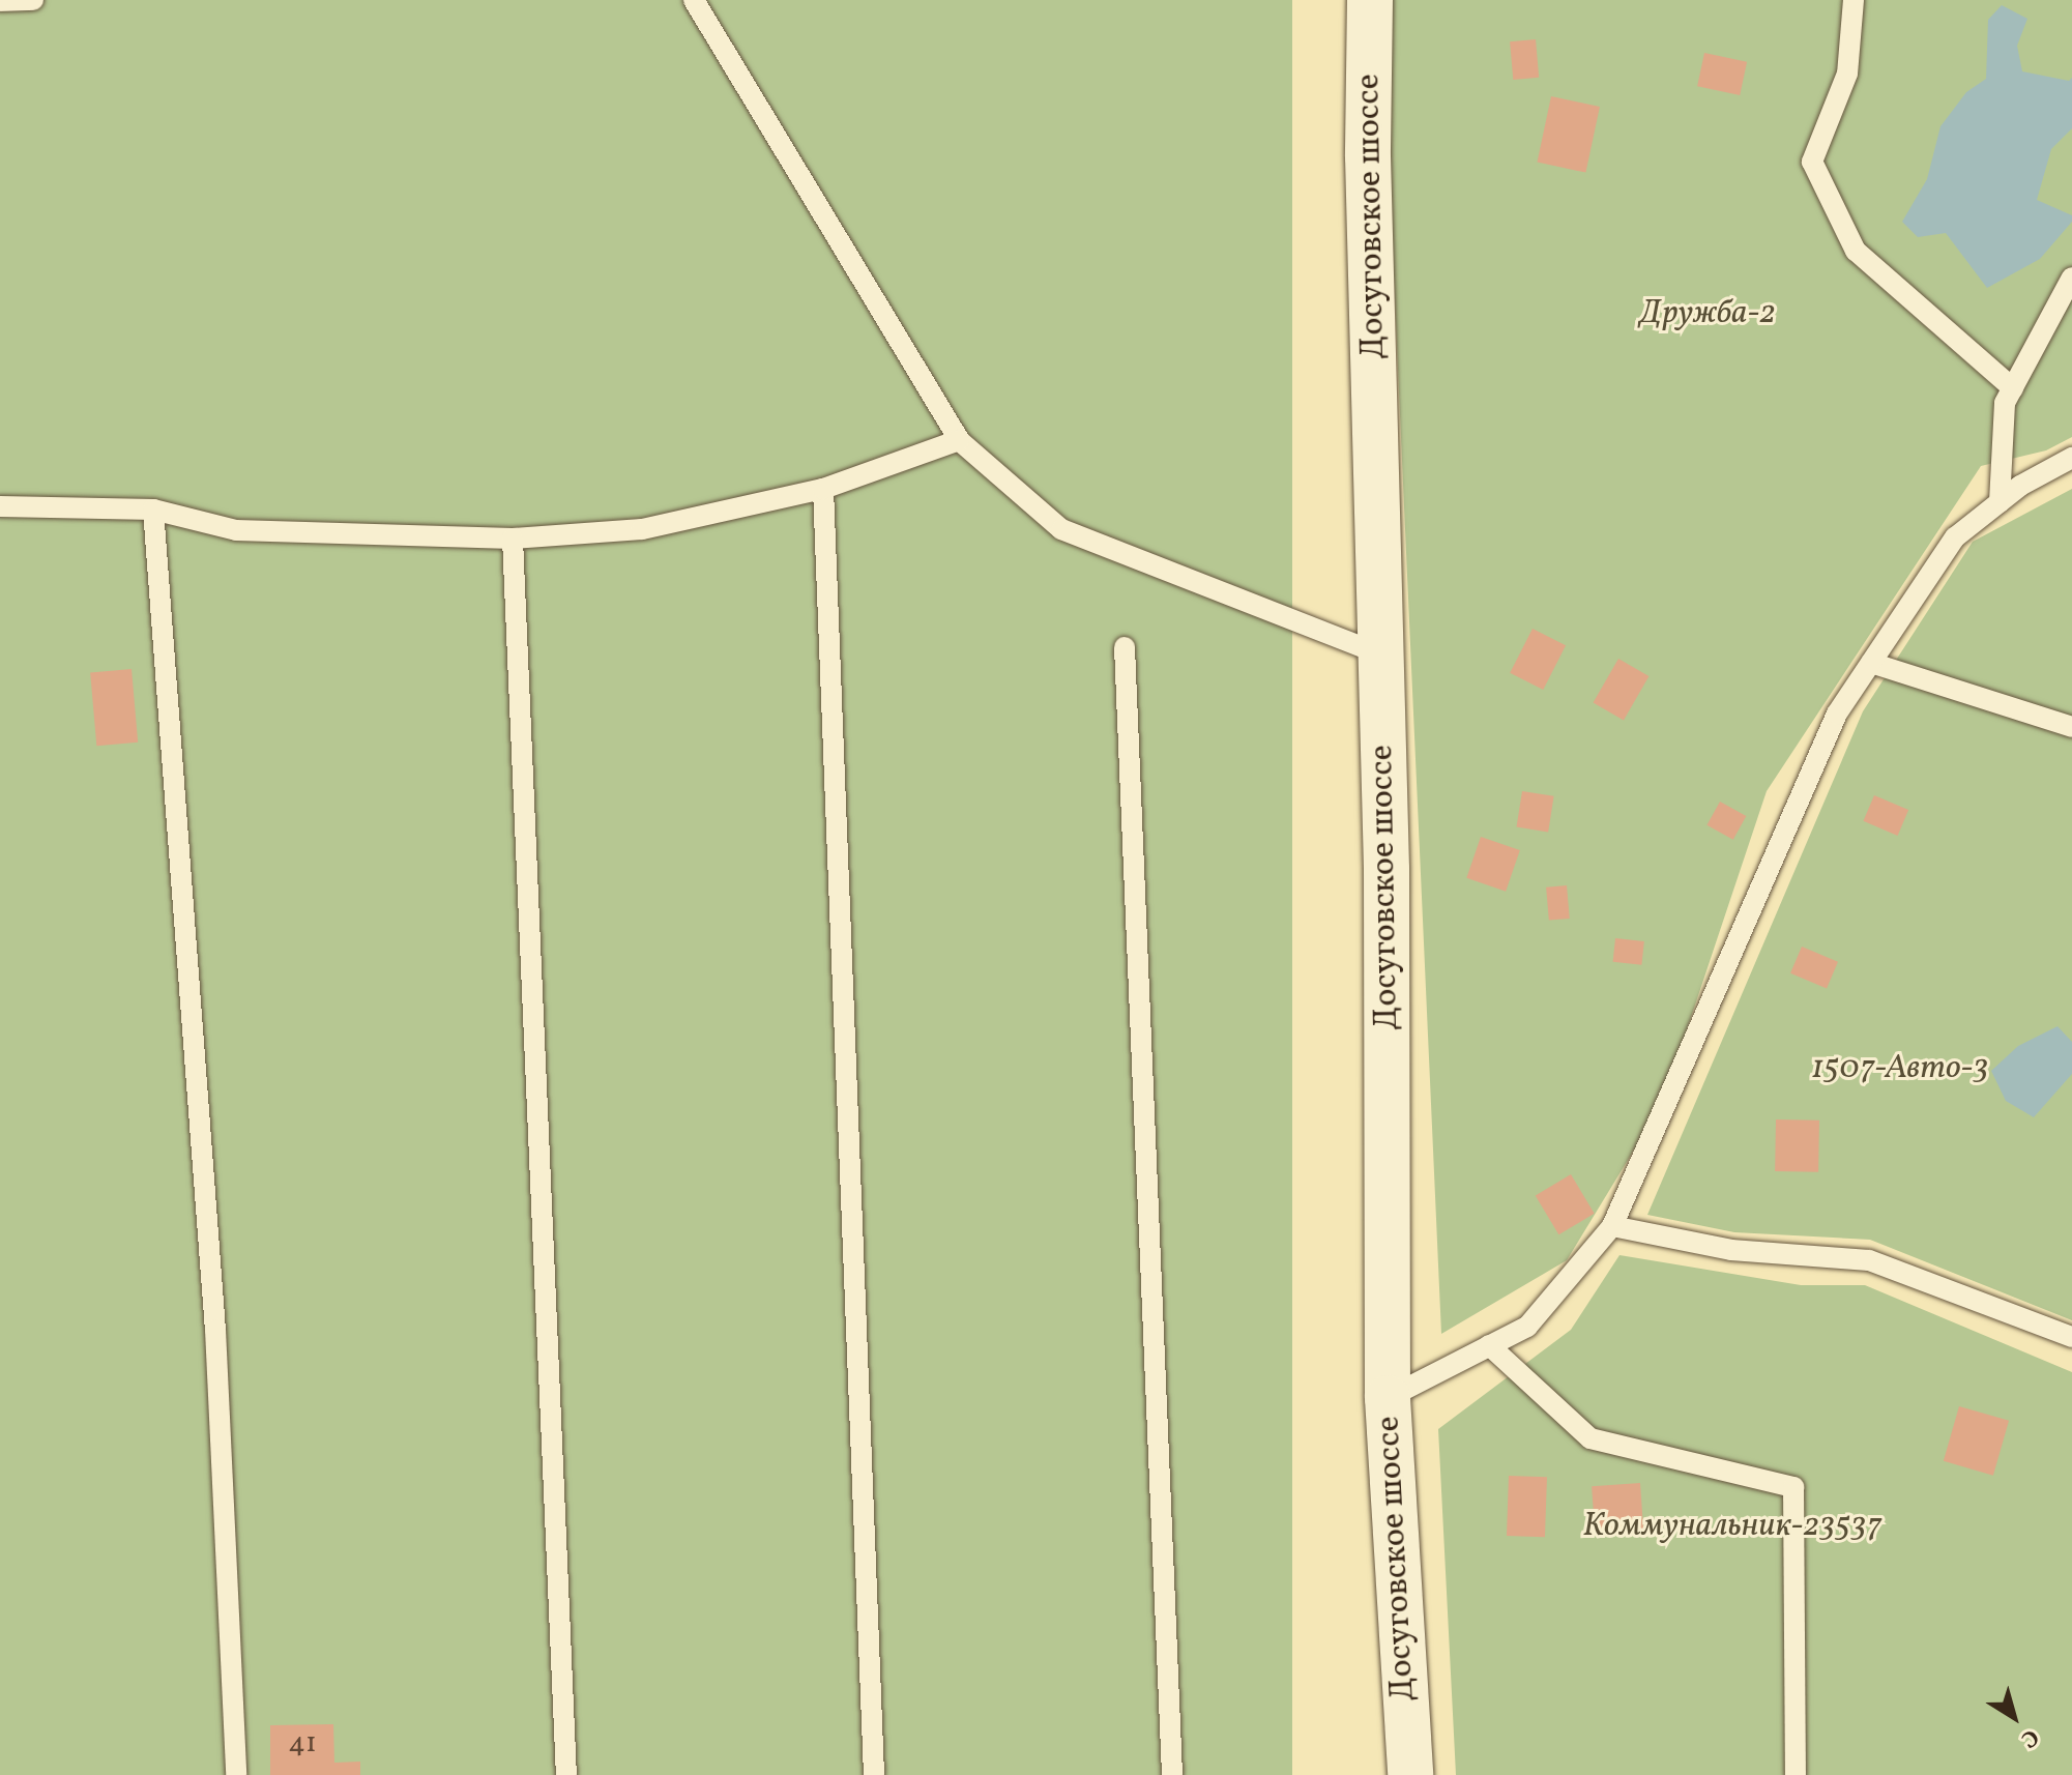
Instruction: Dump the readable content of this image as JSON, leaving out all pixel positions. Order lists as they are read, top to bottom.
{
  "streets": {
    "main road": ["Досуговское шоссе"]
  },
  "parks": ["Дружба-2", "1507-Авто-3", "Коммунальник-23537"],
  "house_numbers": ["41"],
  "north": "bottom right"
}
